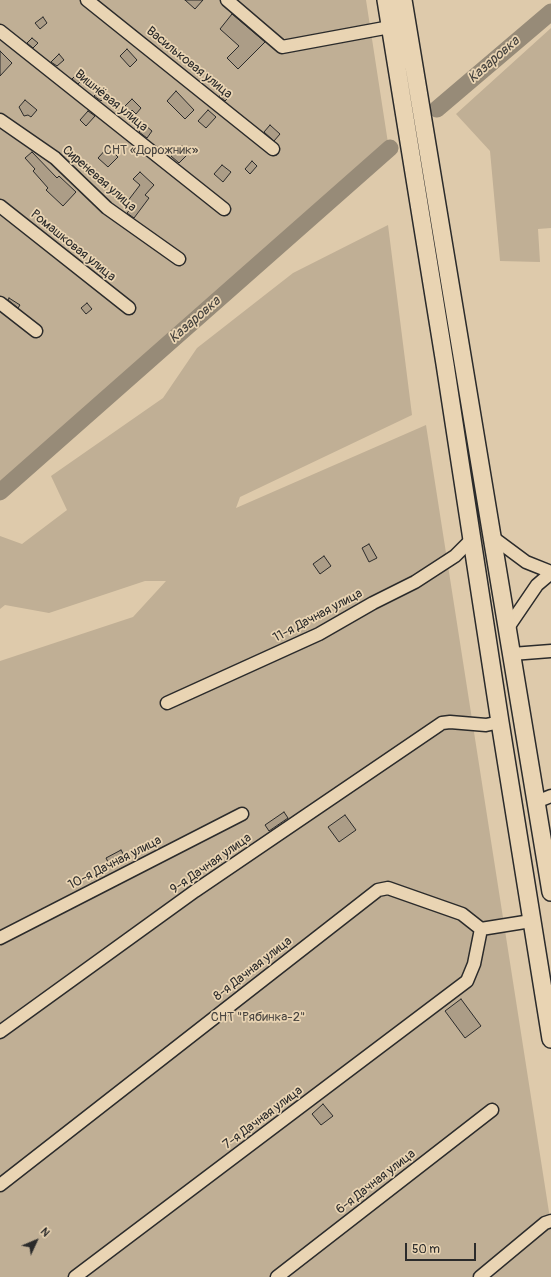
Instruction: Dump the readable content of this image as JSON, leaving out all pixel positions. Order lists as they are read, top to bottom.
{
  "streets": {
    "street": [
      "Васильковая улица",
      "Вишнёвая улица",
      "Сиреневая улица",
      "Ромашковая улица",
      "11-я Дачная улица",
      "10-я Дачная улица",
      "9-я Дачная улица",
      "8-я Дачная улица",
      "7-я Дачная улица",
      "6-я Дачная улица"
    ]
  },
  "crossings": [
    ["8-я Дачная улица", "7-я Дачная улица"]
  ],
  "water": ["Казаровка"],
  "parks": ["СНТ «Дорожник»", "СНТ \"Рябинка-2\""],
  "scale_bar": "50 m",
  "north": "top right"
}
